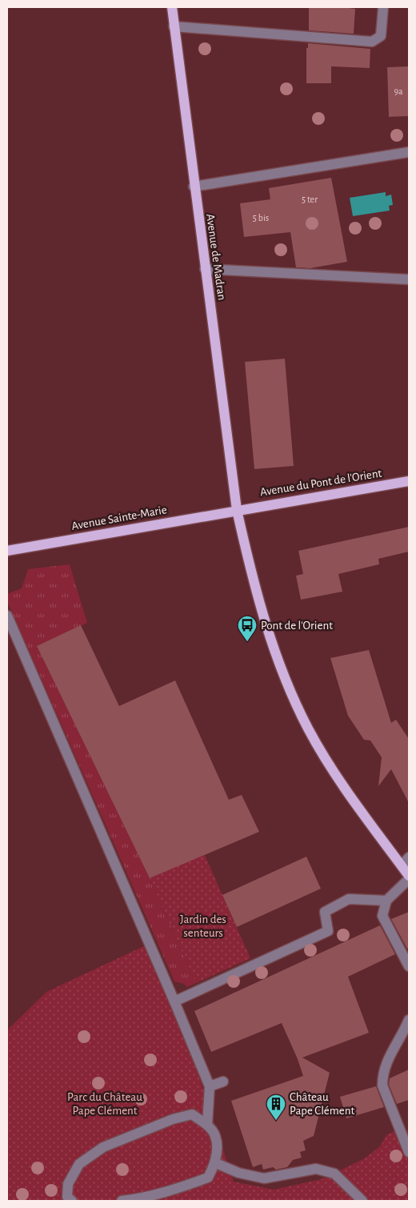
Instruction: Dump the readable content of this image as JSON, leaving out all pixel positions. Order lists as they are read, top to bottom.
{
  "streets": {
    "main road": ["Avenue de Madran", "Avenue du Pont de l'Orient", "Avenue Sainte-Marie"]
  },
  "crossings": [
    ["Avenue de Madran", "Avenue du Pont de l'Orient"],
    ["Avenue de Madran", "Avenue Sainte-Marie"],
    ["Avenue du Pont de l'Orient", "Avenue Sainte-Marie"]
  ],
  "parks": ["Jardin des senteurs", "Parc du Château Pape Clément"],
  "places": {
    "bus stop": ["Pont de l'Orient"],
    "building": ["Château Pape Clément"]
  },
  "house_numbers": ["9a", "5 ter", "5 bis"]
}
